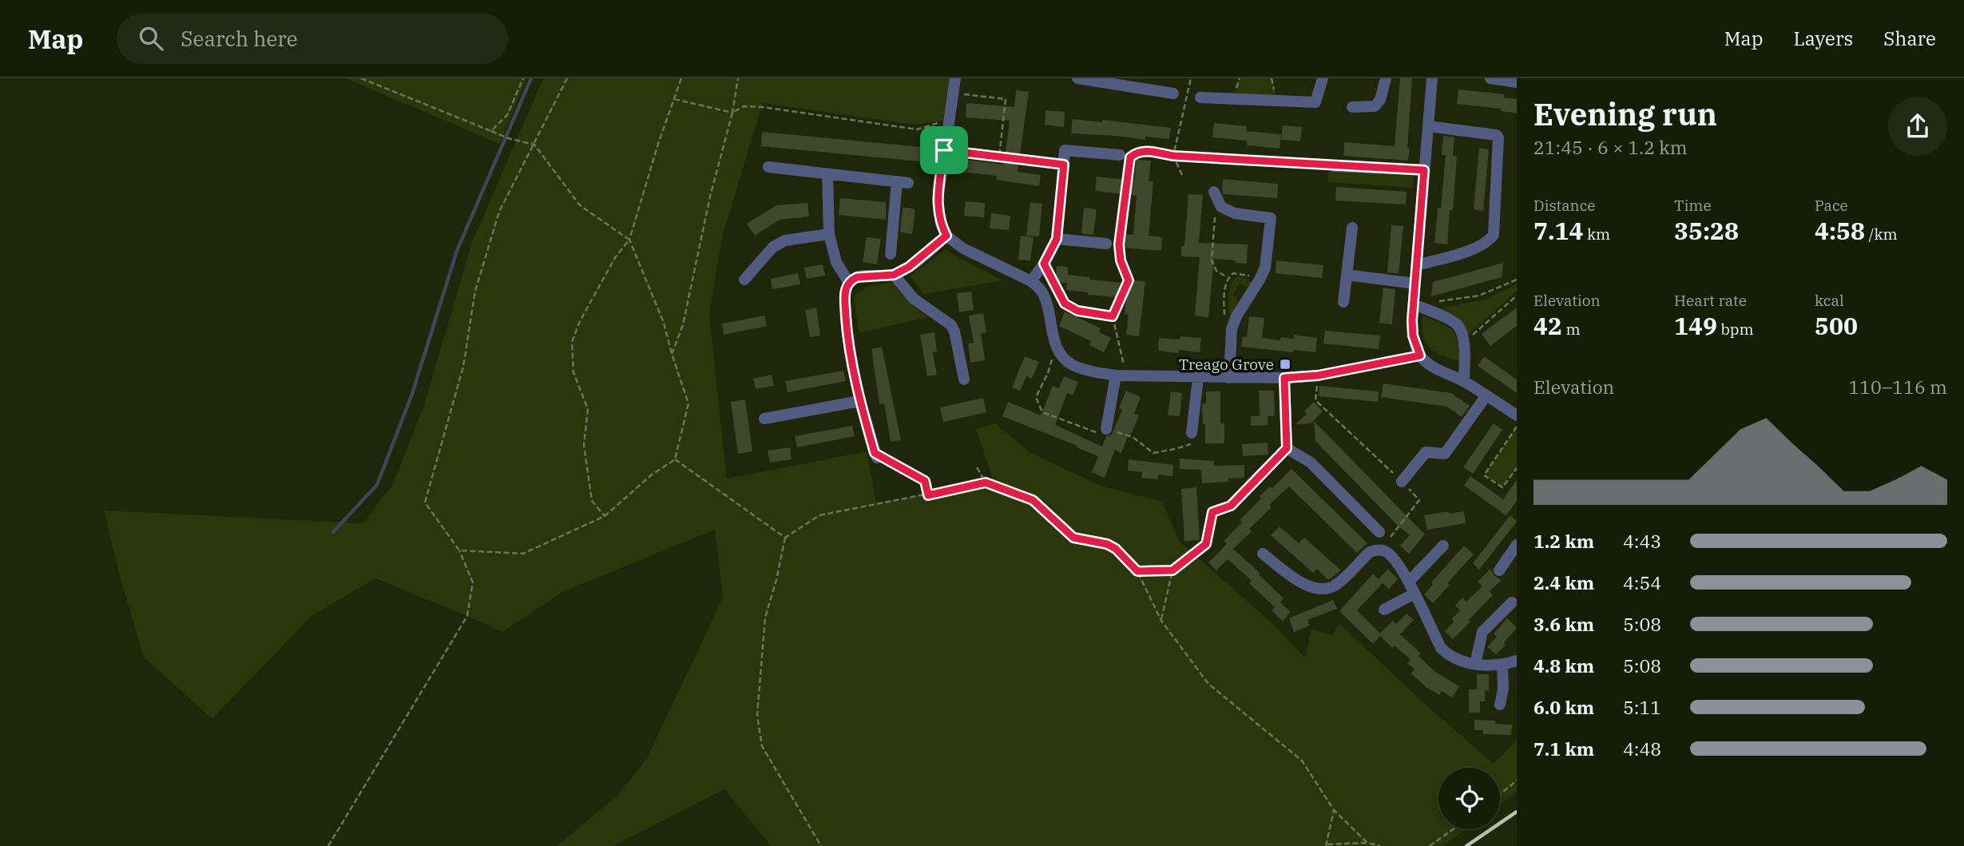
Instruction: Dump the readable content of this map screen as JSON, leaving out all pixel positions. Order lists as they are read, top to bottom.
{
  "places": {
    "transit": ["Treago Grove"]
  },
  "page": {
    "header": "Map",
    "search": "Search here",
    "nav": ["Map", "Layers", "Share"],
    "heading": ["Evening run", "21:45 · 6 × 1.2 km"],
    "stats": [
      ["Distance", "7.14 km"],
      ["Time", "35:28"],
      ["Pace", "4:58 /km"],
      ["Elevation", "42 m"],
      ["Heart rate", "149 bpm"],
      ["kcal", "500"]
    ],
    "chart": ["Elevation", "110–116 m"],
    "list": [
      {
        "name": "1.2 km",
        "note": "4:43"
      },
      {
        "name": "2.4 km",
        "note": "4:54"
      },
      {
        "name": "3.6 km",
        "note": "5:08"
      },
      {
        "name": "4.8 km",
        "note": "5:08"
      },
      {
        "name": "6.0 km",
        "note": "5:11"
      },
      {
        "name": "7.1 km",
        "note": "4:48"
      }
    ]
  }
}
